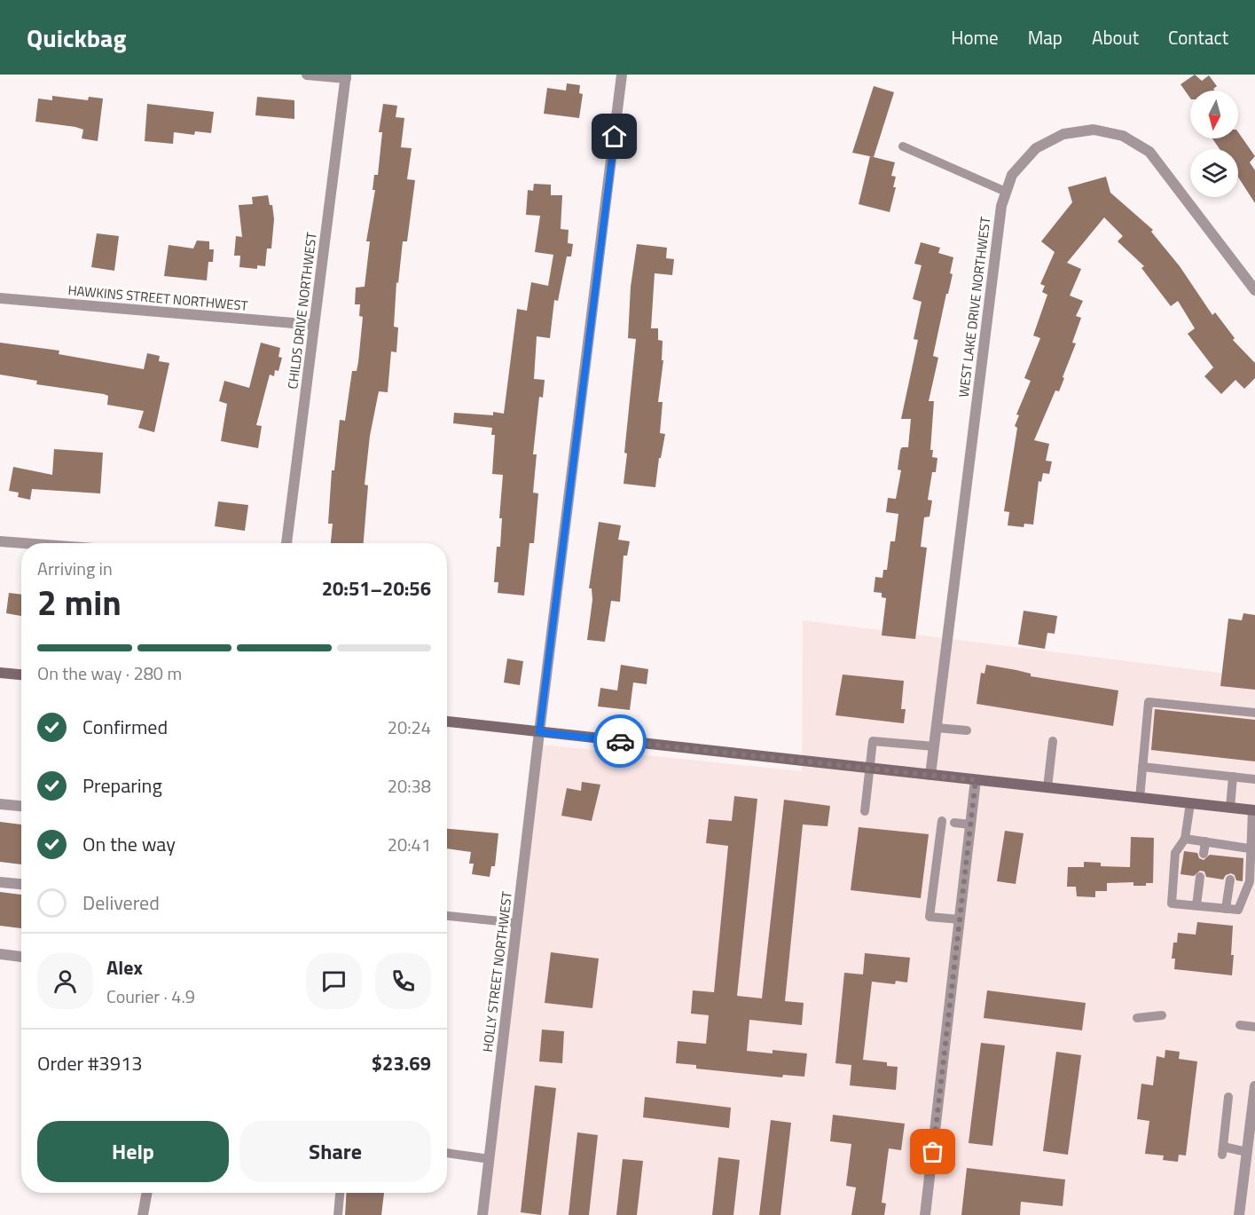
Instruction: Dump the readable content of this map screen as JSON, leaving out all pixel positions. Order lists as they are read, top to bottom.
{
  "streets": {
    "street": [
      "HAWKINS STREET NORTHWEST",
      "WEST LAKE DRIVE NORTHWEST",
      "CHILDS DRIVE NORTHWEST",
      "HOLLY STREET NORTHWEST"
    ]
  },
  "crossings": [
    ["HAWKINS STREET NORTHWEST", "CHILDS DRIVE NORTHWEST"]
  ],
  "north": "bottom",
  "page": {
    "header": "Quickbag",
    "nav": [
      "Home",
      "Map",
      "About",
      "Contact"
    ],
    "heading": ["2 min", "Arriving in", "20:51–20:56"],
    "panel": [
      "Alex",
      "Courier · 4.9",
      "Order #3913",
      "$23.69"
    ],
    "bar": "On the way · 280 m",
    "list": [
      ["Confirmed", "20:24"],
      ["Preparing", "20:38"],
      ["On the way", "20:41"],
      "Delivered"
    ],
    "buttons": ["Help", "Share"]
  }
}
